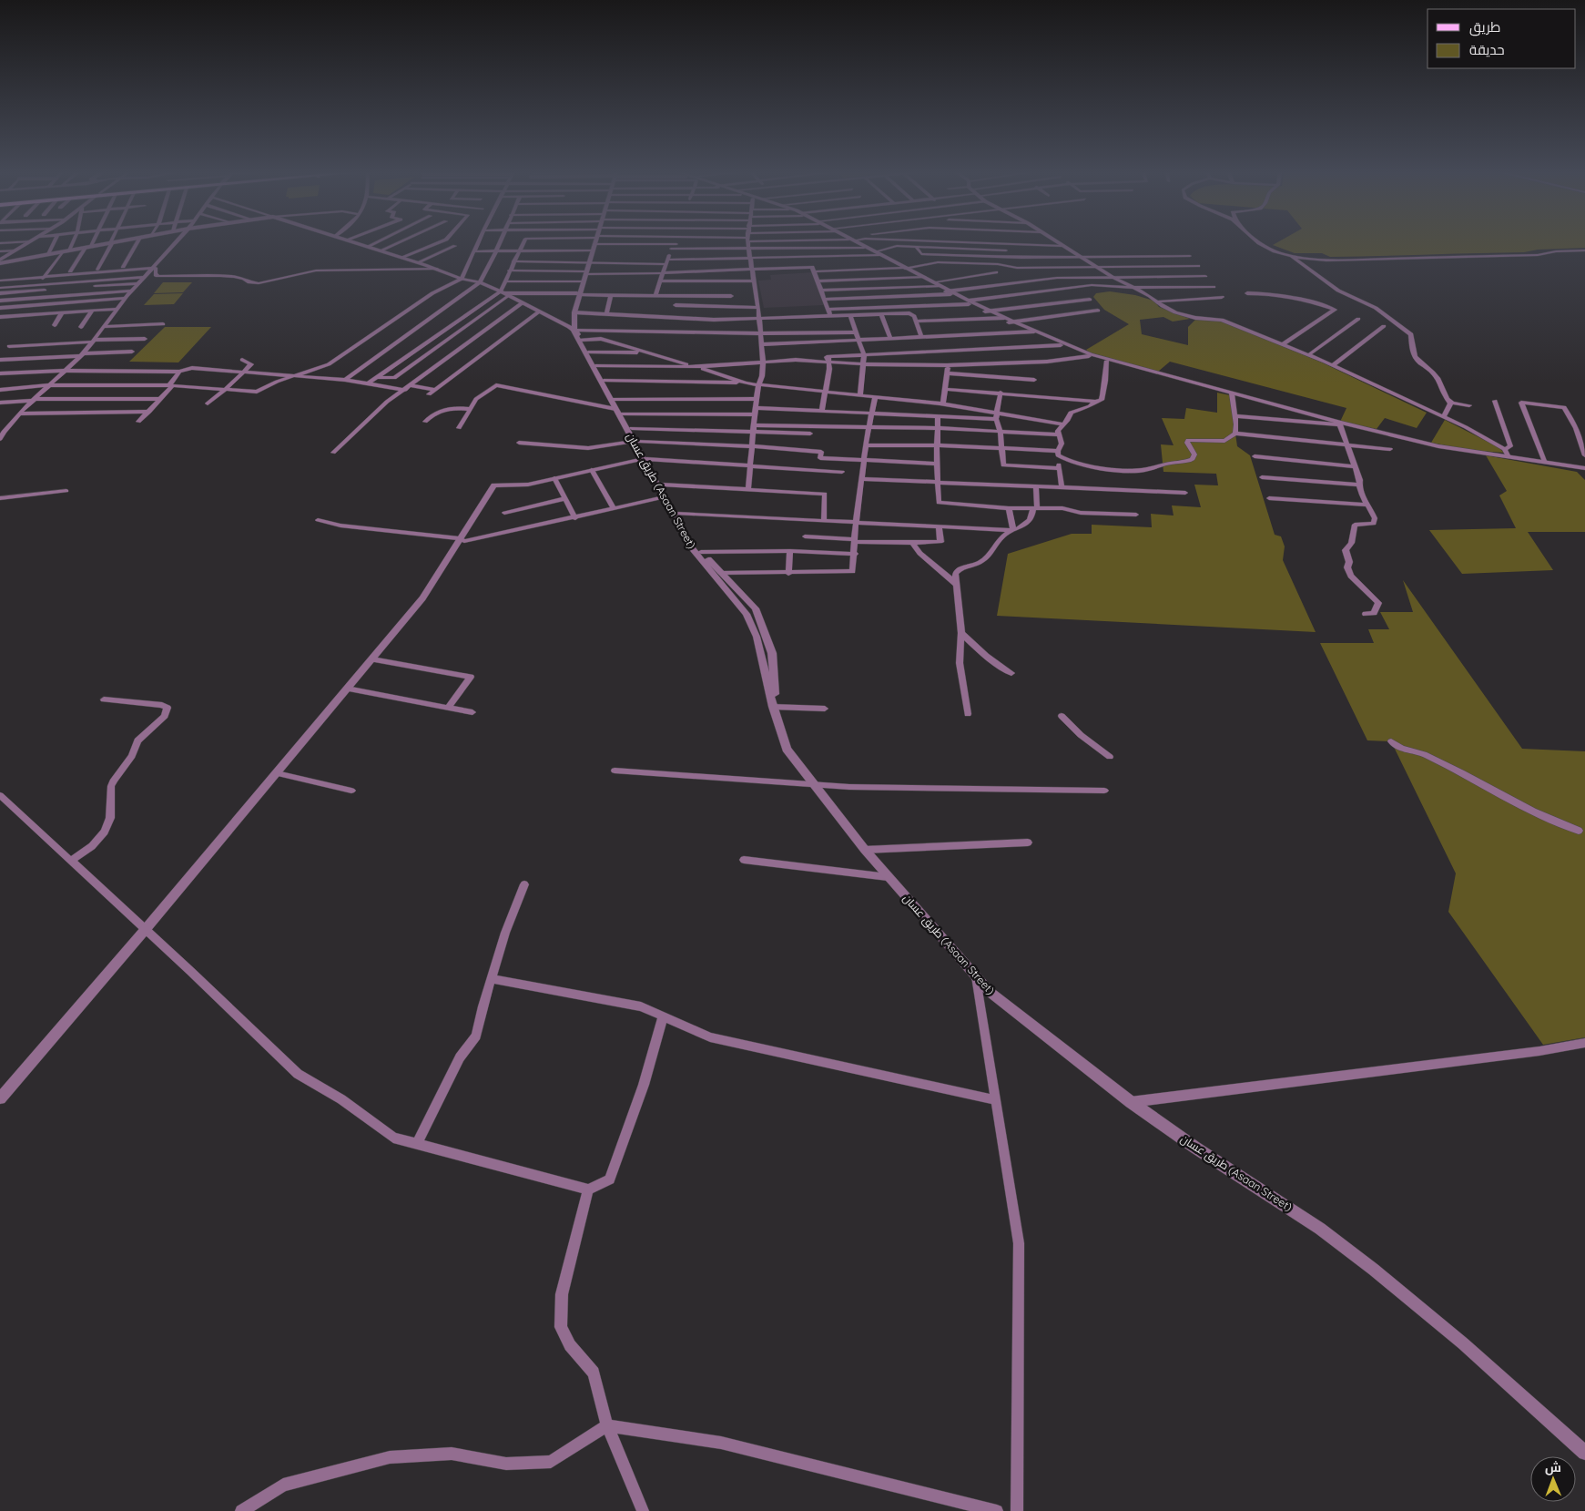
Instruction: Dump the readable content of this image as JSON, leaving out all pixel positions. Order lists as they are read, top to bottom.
{
  "streets": {
    "street": ["طريق عسان (Asaan Street)"]
  },
  "legend": ["طريق", "حديقة"],
  "north": "top"
}
